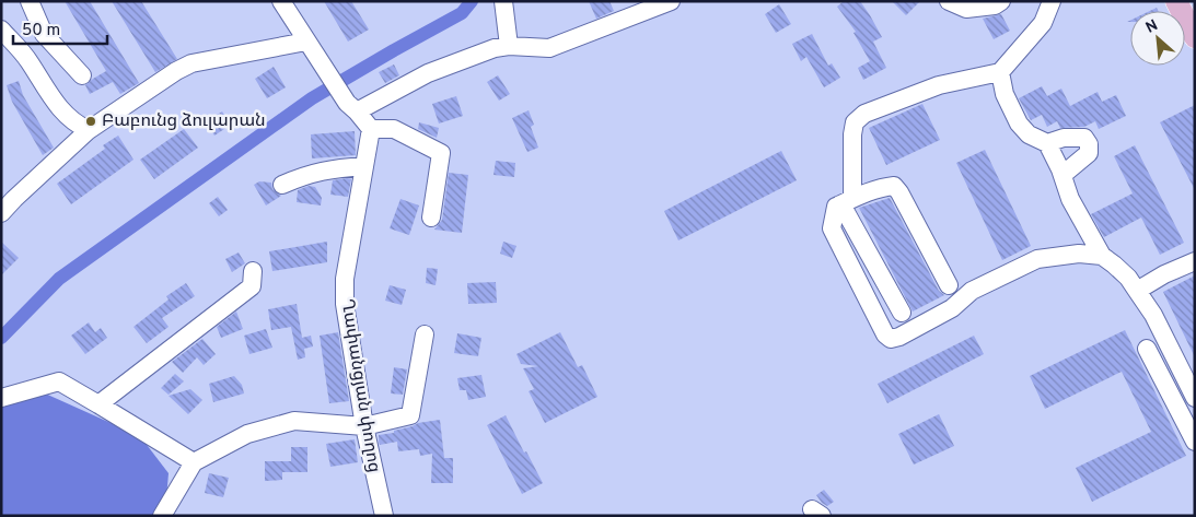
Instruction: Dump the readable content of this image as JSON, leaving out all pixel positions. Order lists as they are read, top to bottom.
{
  "streets": {
    "street": ["Ղափանցյան փողոց"]
  },
  "places": ["Բաբունց ձուլարան"],
  "scale_bar": "50 m",
  "north": "top left"
}
